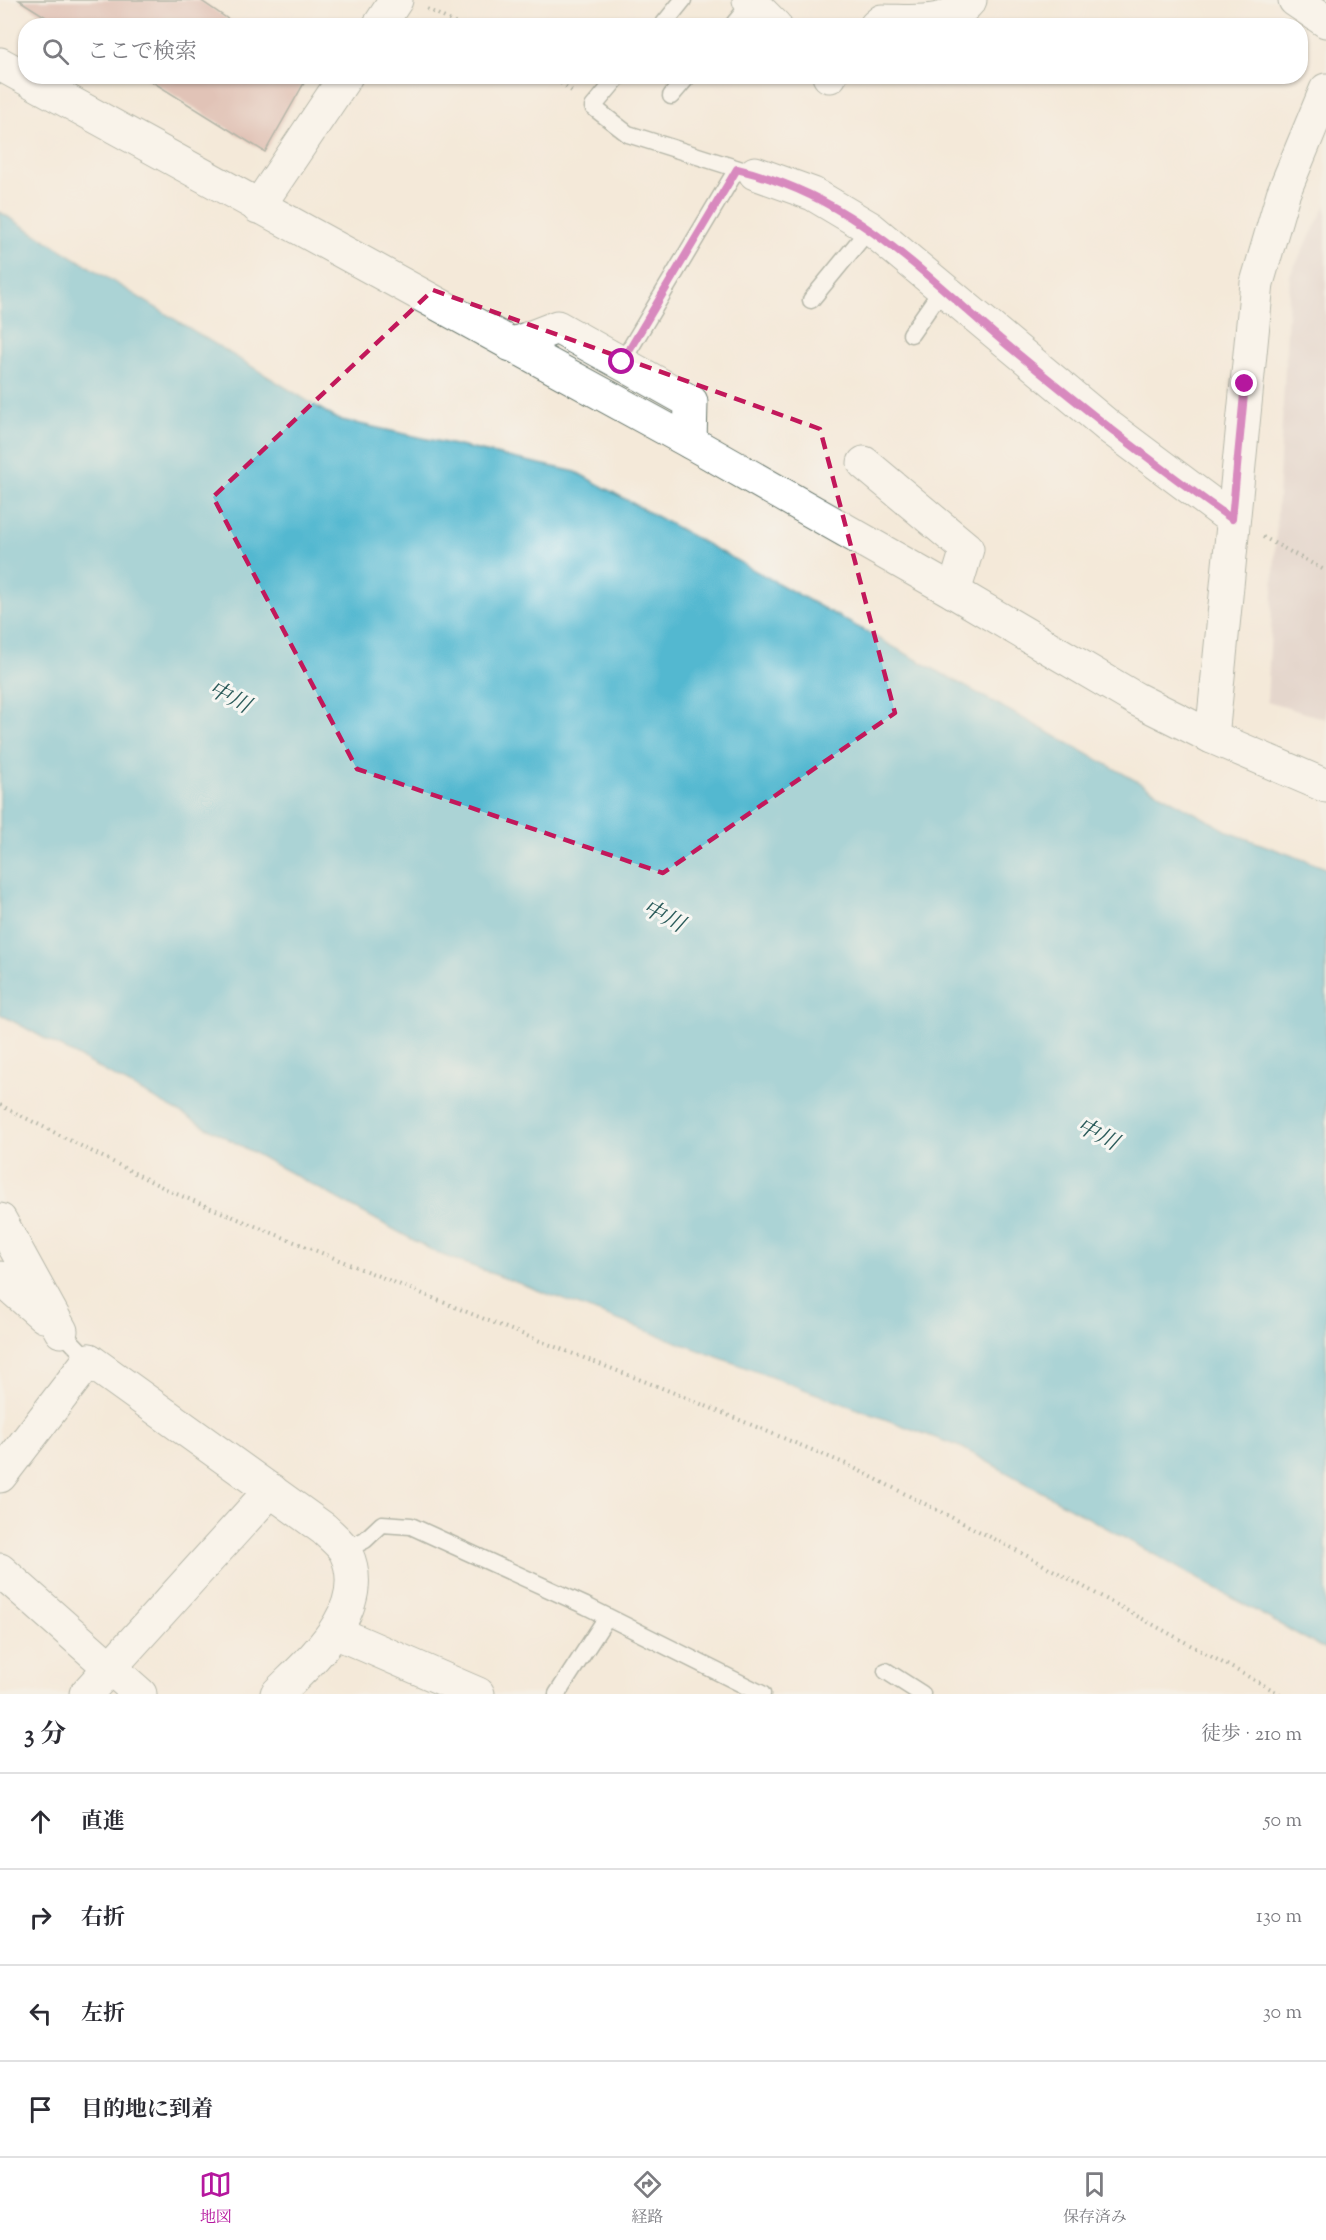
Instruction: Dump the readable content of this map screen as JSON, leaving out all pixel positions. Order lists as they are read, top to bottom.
{
  "water": ["中川"],
  "page": {
    "search": "ここで検索",
    "heading": ["3 分", "徒歩 · 210 m"],
    "list": [
      ["直進", "50 m"],
      ["右折", "130 m"],
      ["左折", "30 m"],
      "目的地に到着"
    ],
    "nav": ["地図", "経路", "保存済み"]
  }
}
